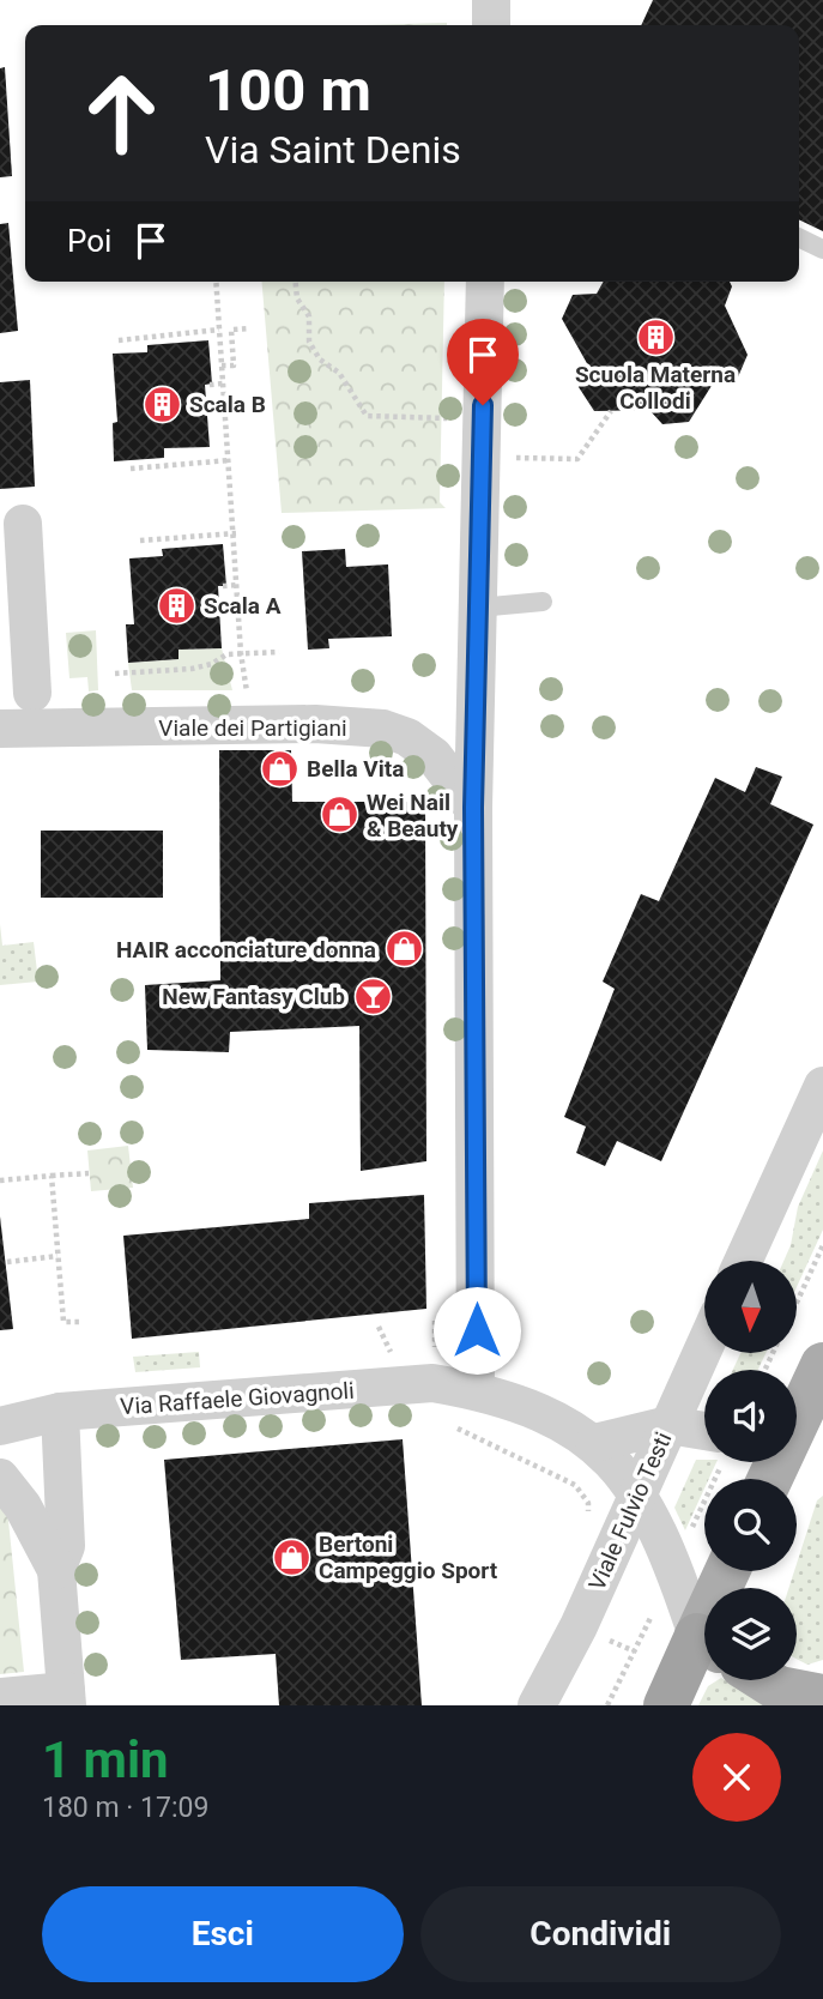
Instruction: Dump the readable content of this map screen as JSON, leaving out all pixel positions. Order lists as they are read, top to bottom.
{
  "streets": {
    "street": ["Viale dei Partigiani", "Via Raffaele Giovagnoli", "Viale Fulvio Testi"]
  },
  "crossings": [
    ["Via Raffaele Giovagnoli", "Viale Fulvio Testi"]
  ],
  "places": {
    "building": ["Scuola Materna Collodi", "Scala B", "Scala A"],
    "shop": [
      "Bella Vita",
      "Wei Nail & Beauty",
      "HAIR acconciature donna",
      "Bertoni Campeggio Sport"
    ],
    "bar": ["New Fantasy Club"]
  },
  "north": "bottom",
  "page": {
    "turn": ["100 m", "Via Saint Denis"],
    "then": "Poi",
    "heading": ["1 min", "180 m · 17:09"],
    "buttons": ["Esci", "Condividi"]
  }
}
